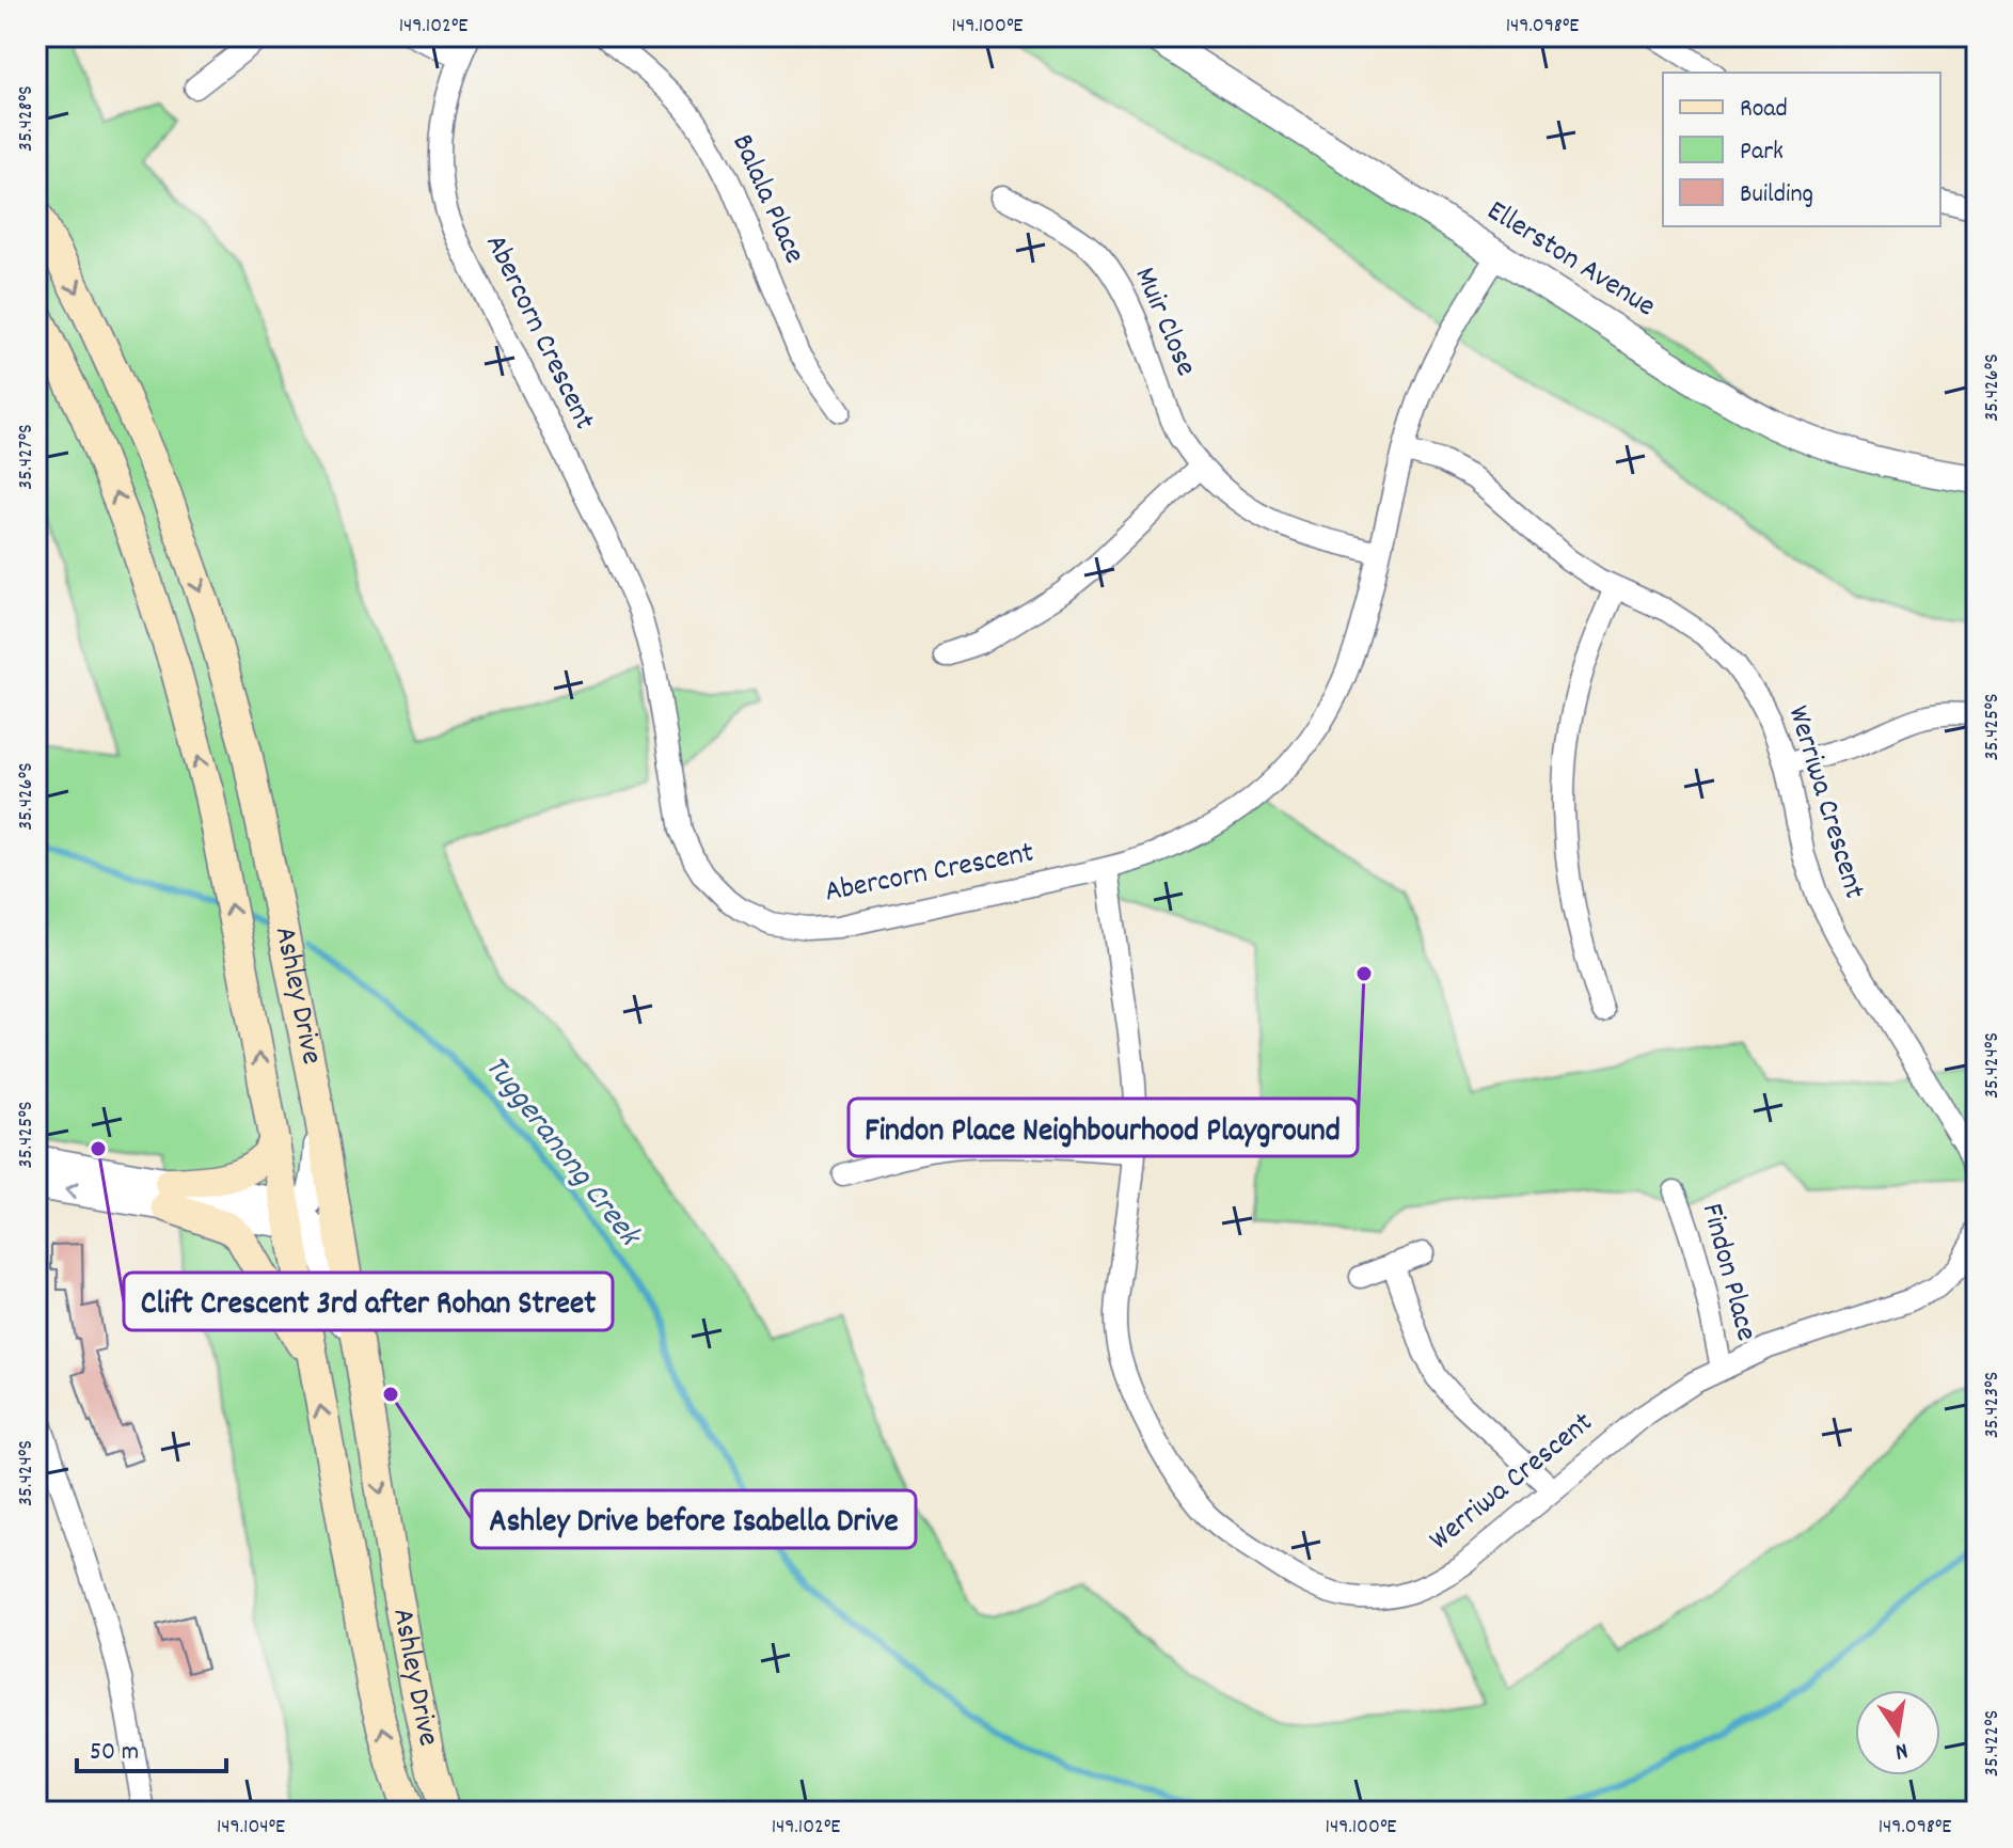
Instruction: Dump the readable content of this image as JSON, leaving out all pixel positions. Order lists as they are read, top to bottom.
{
  "streets": {
    "main road": ["Ashley Drive"],
    "street": [
      "Balala Place",
      "Ellerston Avenue",
      "Muir Close",
      "Abercorn Crescent",
      "Werriwa Crescent",
      "Findon Place"
    ]
  },
  "crossings": [
    ["Ellerston Avenue", "Abercorn Crescent"],
    ["Muir Close", "Abercorn Crescent"],
    ["Abercorn Crescent", "Werriwa Crescent"],
    ["Werriwa Crescent", "Findon Place"]
  ],
  "water": ["Tuggeranong Creek"],
  "places": ["Findon Place Neighbourhood Playground", "Clift Crescent 3rd after Rohan Street", "Ashley Drive before Isabella Drive"],
  "legend": ["Road", "Park", "Building"],
  "scale_bar": "50 m",
  "north": "bottom",
  "coordinates": [
    "149.102°E",
    "149.100°E",
    "149.098°E",
    "35.428°S",
    "35.426°S",
    "35.427°S",
    "35.425°S",
    "35.424°S",
    "35.423°S",
    "35.422°S",
    "149.104°E"
  ]
}
